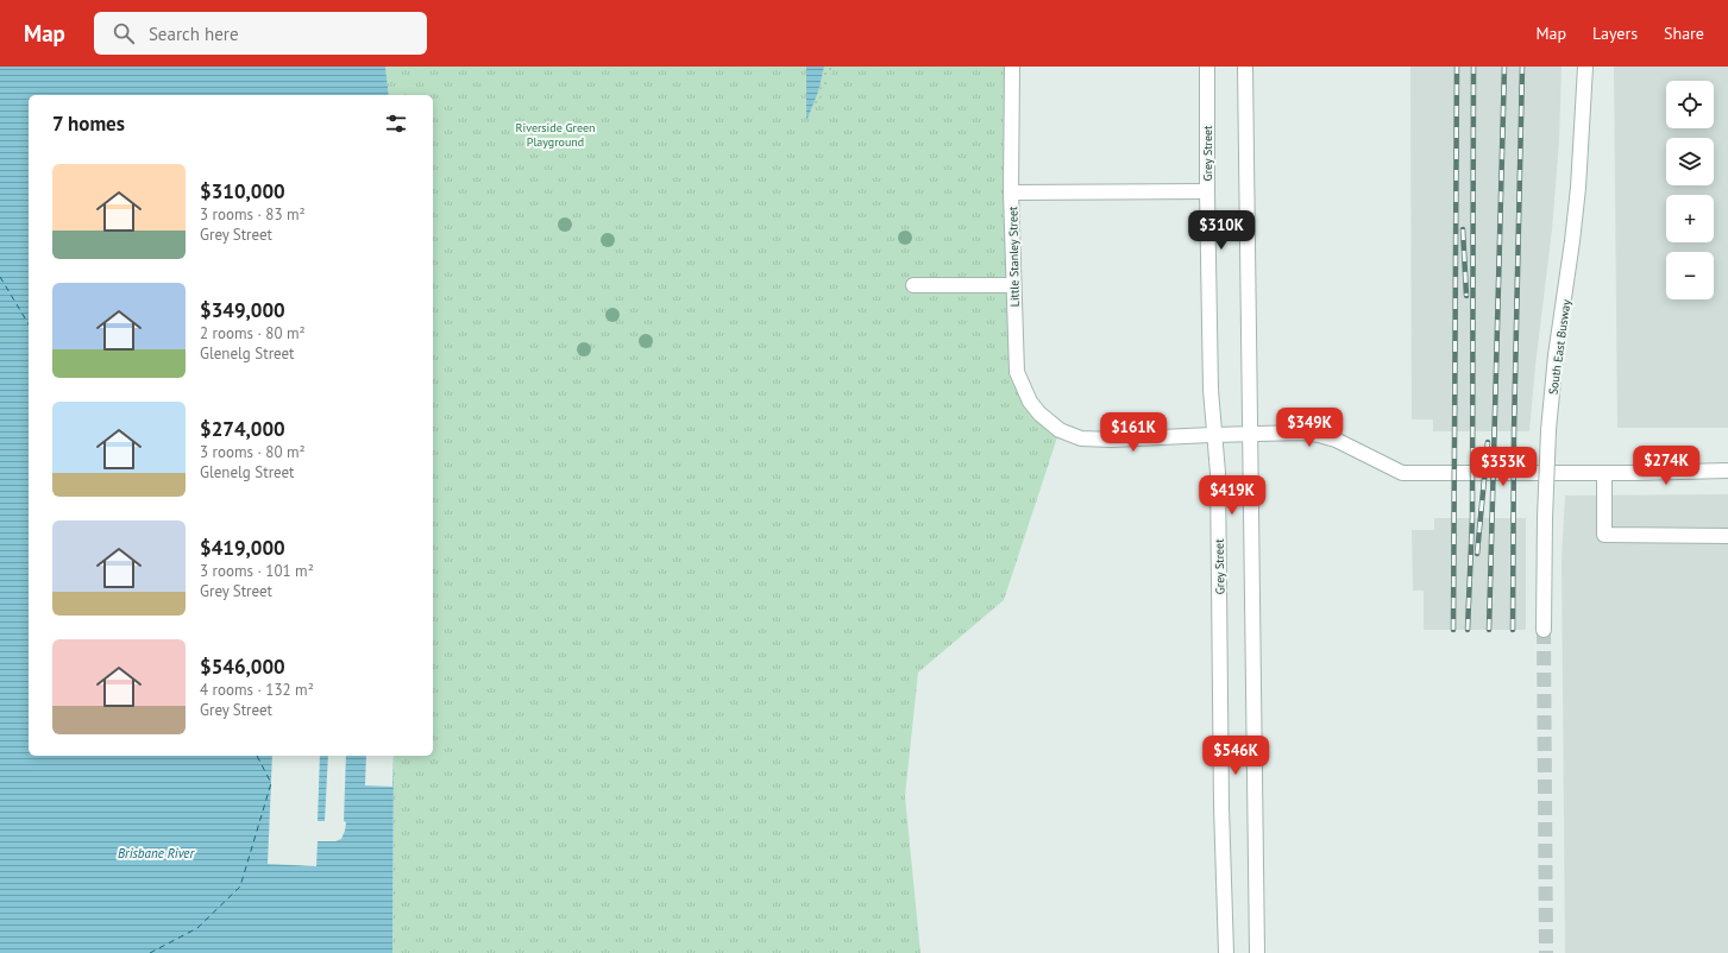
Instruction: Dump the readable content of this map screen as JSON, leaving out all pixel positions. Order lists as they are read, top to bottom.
{
  "streets": {
    "street": ["Grey Street", "Little Stanley Street", "South East Busway"]
  },
  "crossings": [
    ["Grey Street", "Little Stanley Street"]
  ],
  "water": ["Brisbane River"],
  "parks": ["Riverside Green Playground"],
  "page": {
    "header": "Map",
    "search": "Search here",
    "nav": ["Map", "Layers", "Share"],
    "map_buttons": ["+", "−"],
    "heading": "7 homes",
    "list": [
      {
        "name": "$310,000",
        "note": "3 rooms · 83 m² · Grey Street"
      },
      {
        "name": "$349,000",
        "note": "2 rooms · 80 m² · Glenelg Street"
      },
      {
        "name": "$274,000",
        "note": "3 rooms · 80 m² · Glenelg Street"
      },
      {
        "name": "$419,000",
        "note": "3 rooms · 101 m² · Grey Street"
      },
      {
        "name": "$546,000",
        "note": "4 rooms · 132 m² · Grey Street"
      }
    ],
    "price": [
      "$310K",
      "$349K",
      "$161K",
      "$274K",
      "$353K",
      "$419K",
      "$546K"
    ]
  }
}
